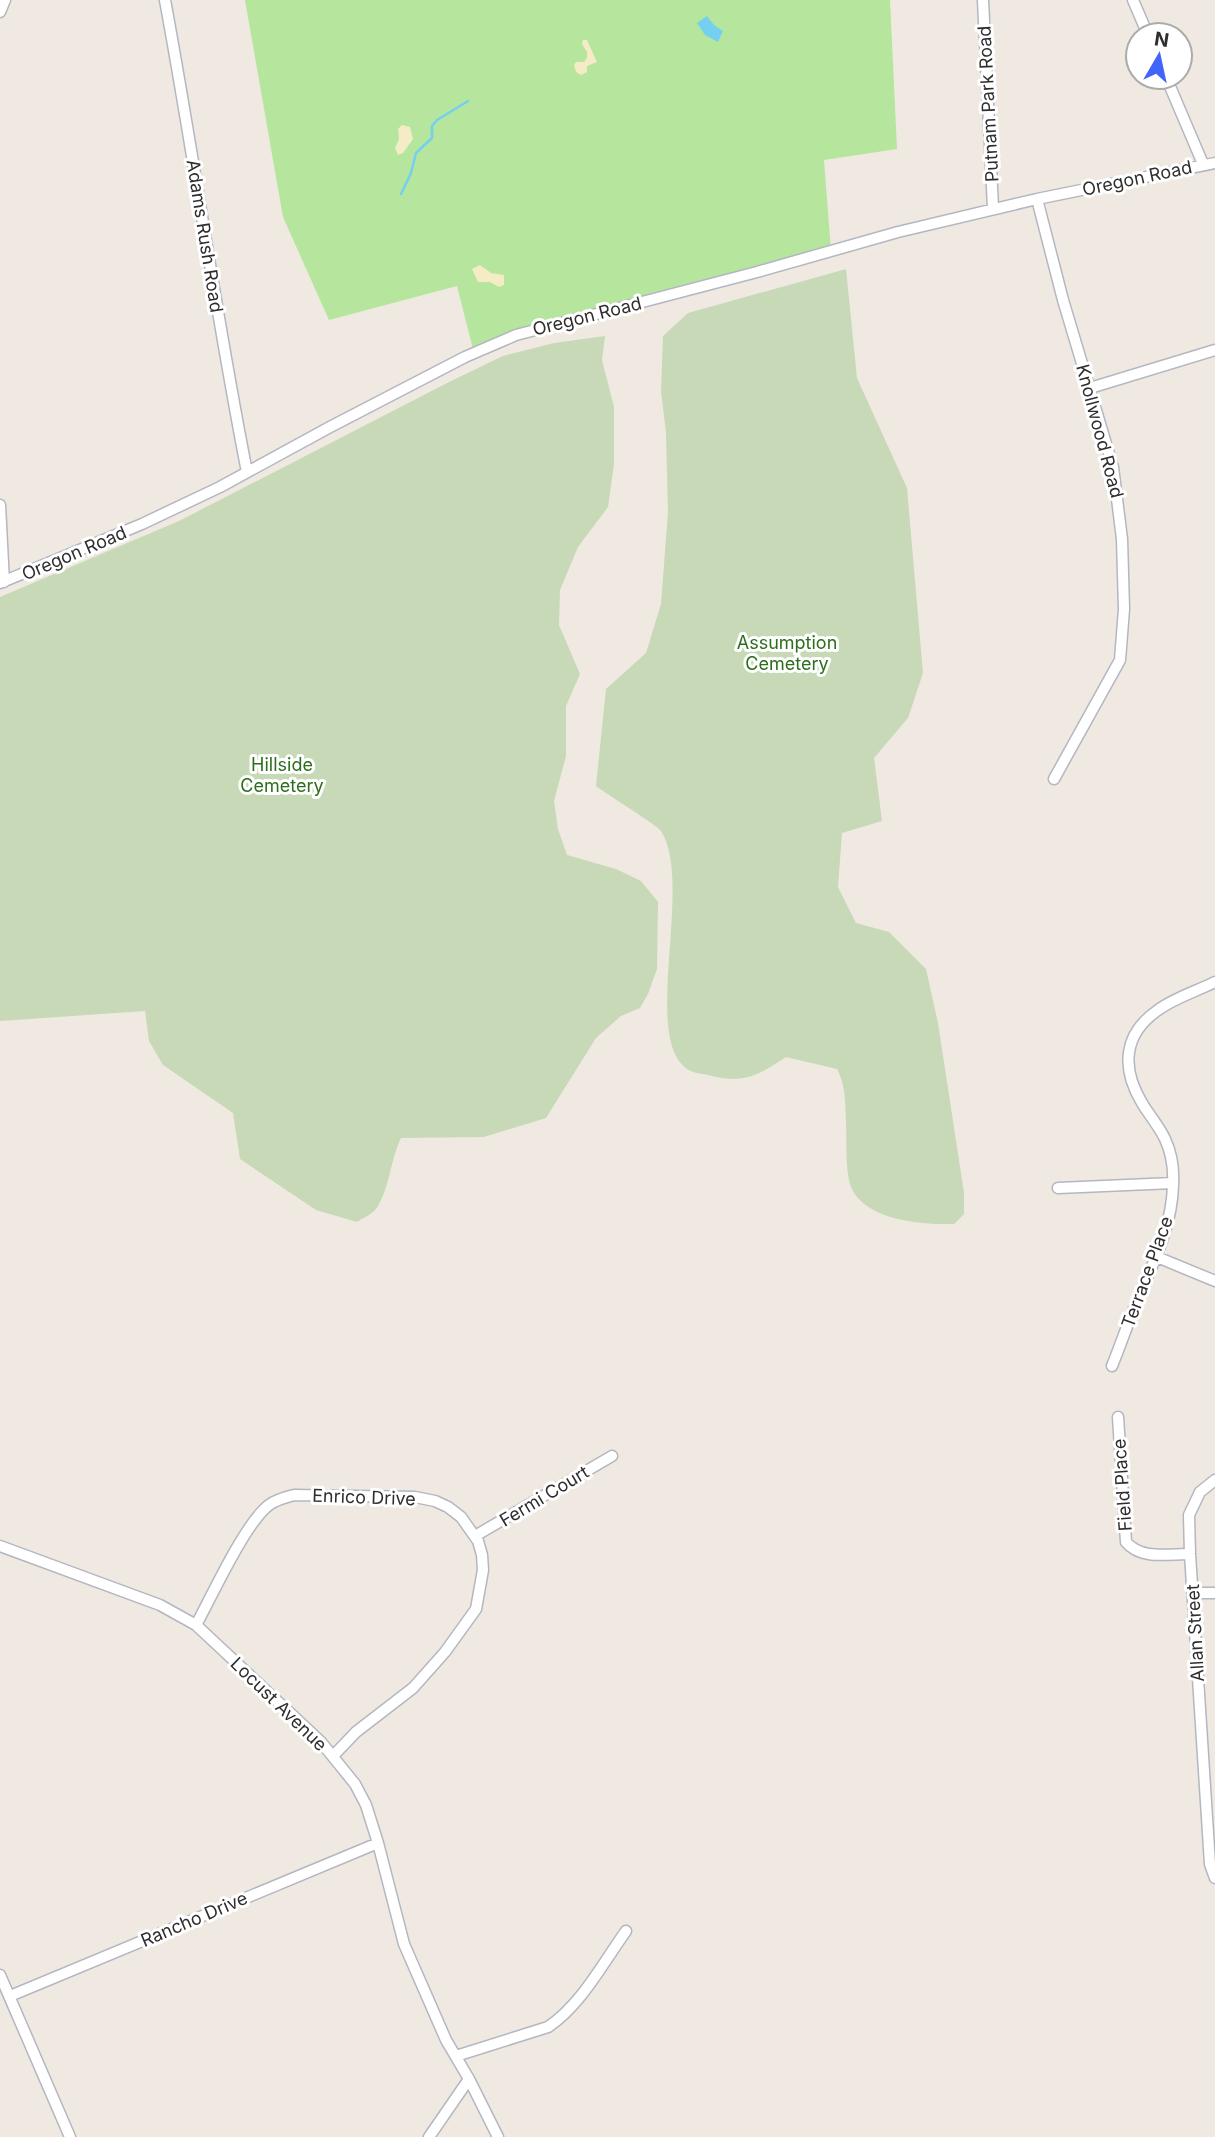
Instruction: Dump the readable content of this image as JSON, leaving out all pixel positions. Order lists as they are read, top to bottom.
{
  "streets": {
    "street": [
      "Putnam Park Road",
      "Oregon Road",
      "Adams Rush Road",
      "Knollwood Road",
      "Terrace Place",
      "Field Place",
      "Fermi Court",
      "Enrico Drive",
      "Allan Street",
      "Locust Avenue",
      "Rancho Drive"
    ]
  },
  "crossings": [
    ["Putnam Park Road", "Oregon Road"],
    ["Oregon Road", "Adams Rush Road"],
    ["Oregon Road", "Knollwood Road"],
    ["Field Place", "Allan Street"],
    ["Fermi Court", "Enrico Drive"],
    ["Enrico Drive", "Locust Avenue"],
    ["Locust Avenue", "Rancho Drive"]
  ],
  "parks": ["Assumption Cemetery", "Hillside Cemetery"],
  "north": "top"
}
